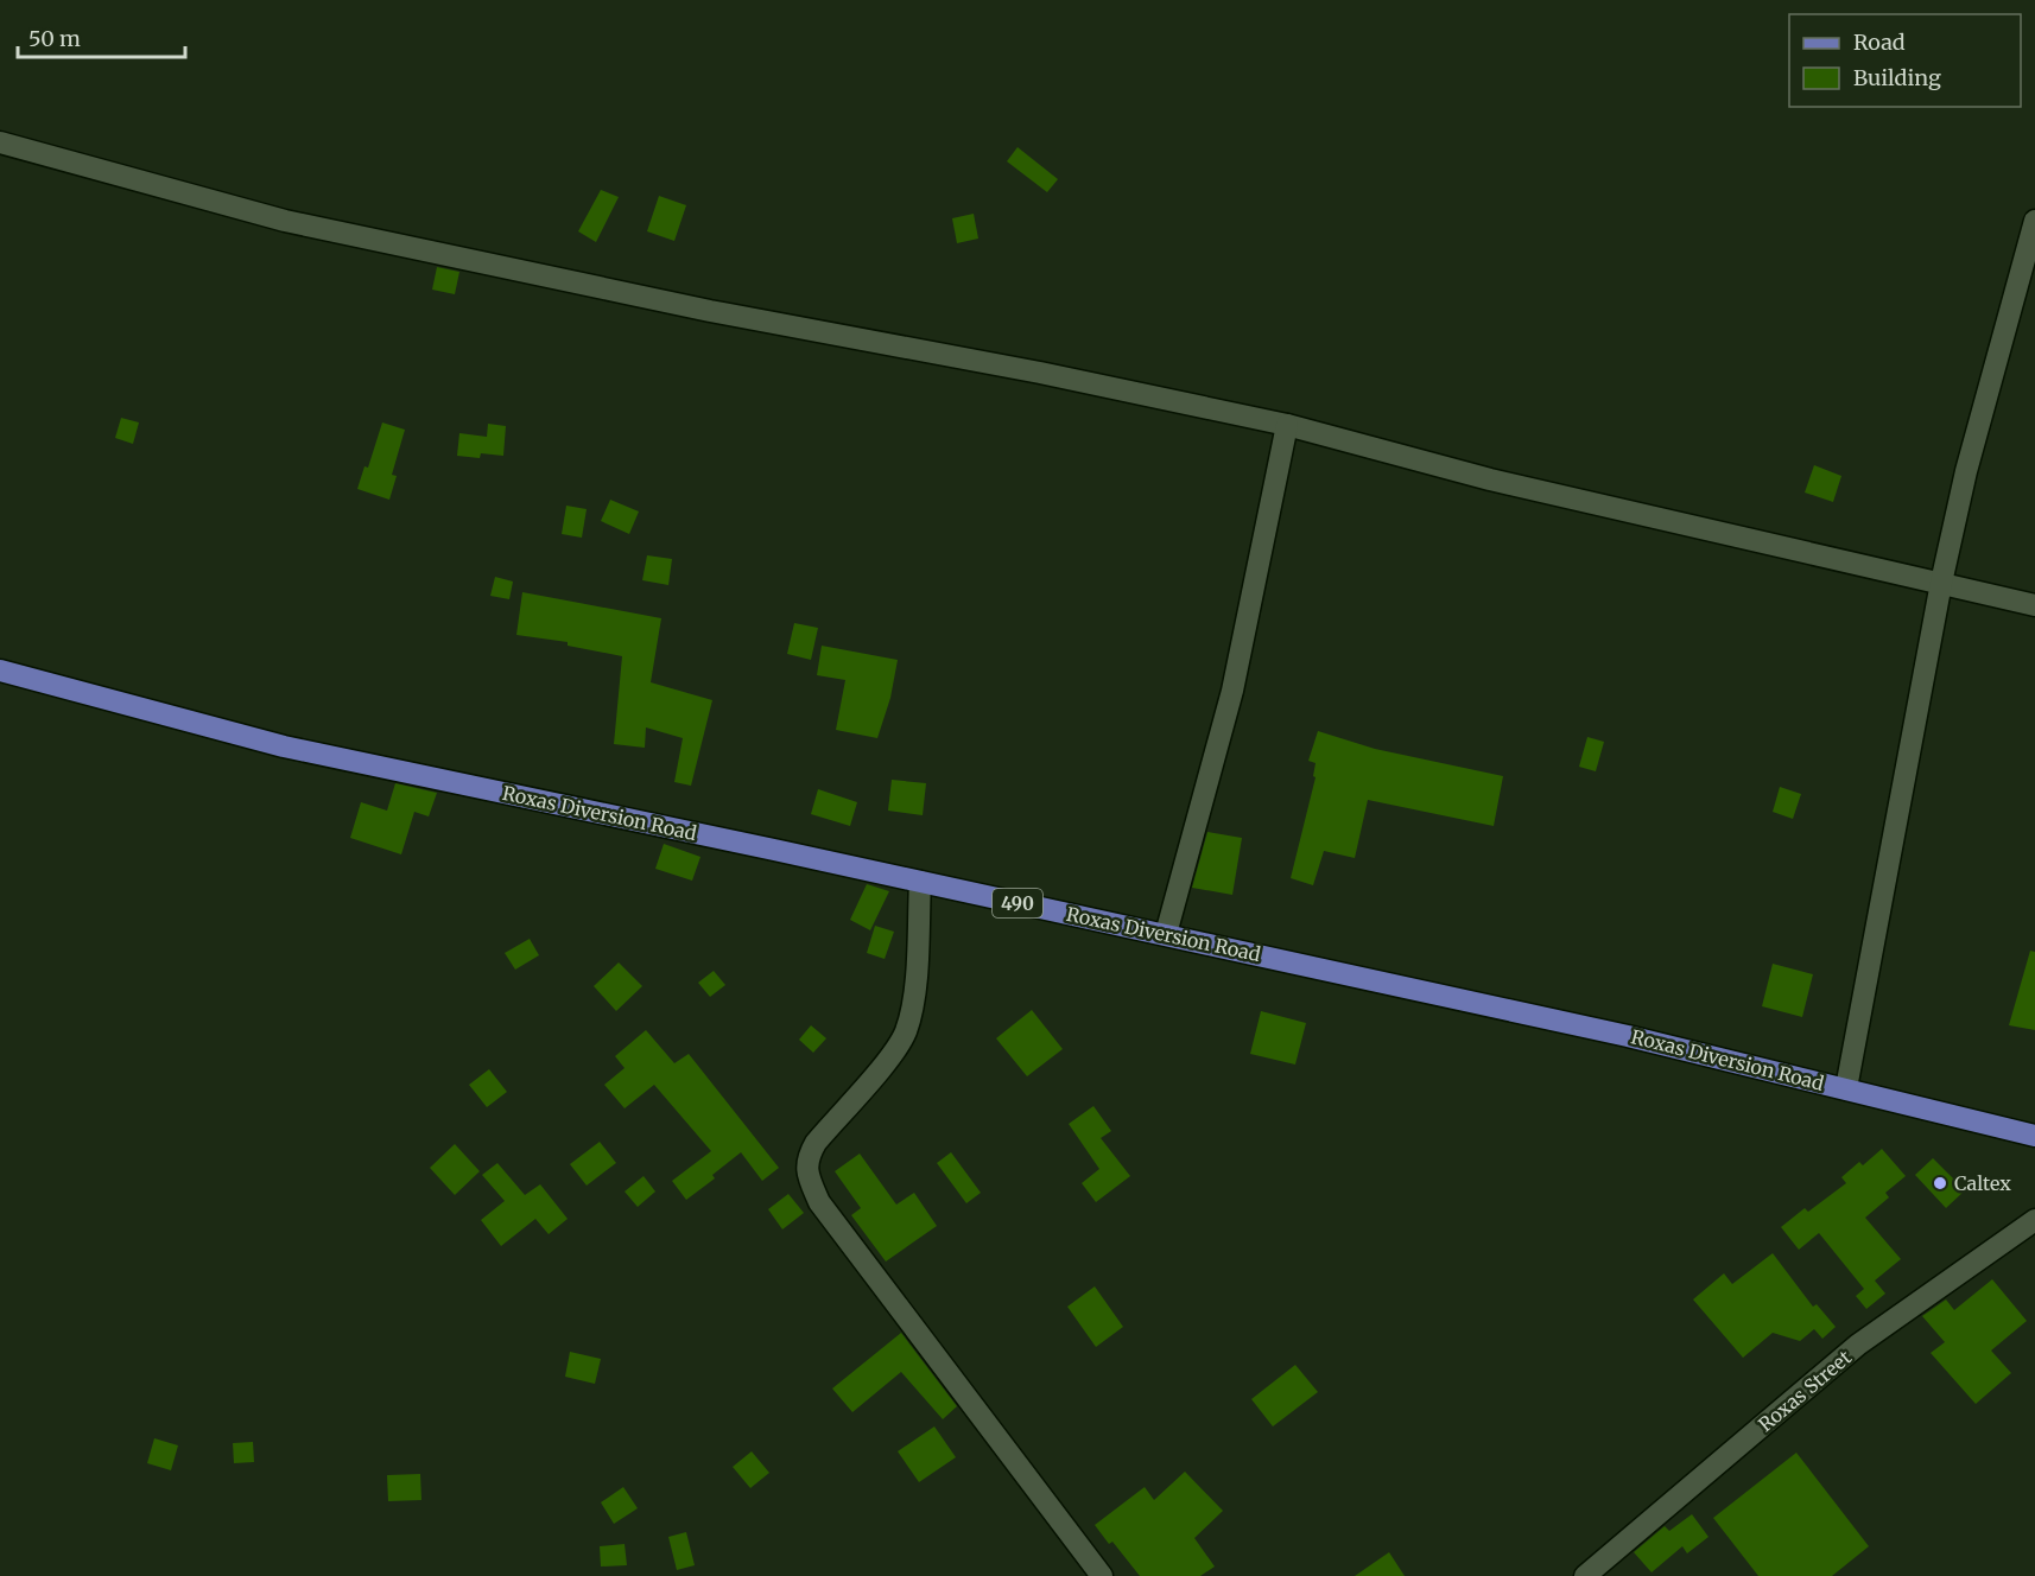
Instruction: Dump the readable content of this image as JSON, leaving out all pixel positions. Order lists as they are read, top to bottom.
{
  "streets": {
    "main road": ["Roxas Diversion Road", "490"],
    "street": ["Roxas Street"]
  },
  "places": ["Caltex"],
  "legend": ["Road", "Building"],
  "scale_bar": "50 m"
}
